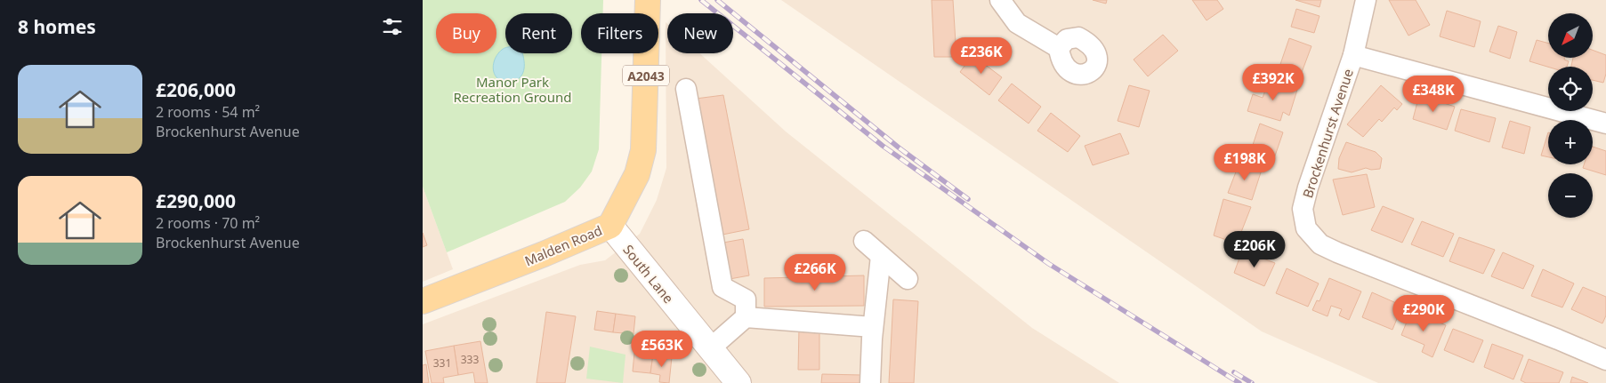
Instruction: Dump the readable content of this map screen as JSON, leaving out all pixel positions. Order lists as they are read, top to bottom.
{
  "streets": {
    "main road": ["A2043", "Malden Road"],
    "street": ["Brockenhurst Avenue", "South Lane"]
  },
  "crossings": [
    ["Malden Road", "South Lane"]
  ],
  "parks": ["Manor Park Recreation Ground"],
  "house_numbers": ["333", "331"],
  "north": "bottom left",
  "page": {
    "heading": "8 homes",
    "map_buttons": ["+", "−"],
    "chip": [
      "Buy",
      "Rent",
      "Filters",
      "New"
    ],
    "price": [
      "£236K",
      "£392K",
      "£348K",
      "£198K",
      "£206K",
      "£266K",
      "£290K",
      "£563K"
    ],
    "list": [
      {
        "name": "£206,000",
        "note": "2 rooms · 54 m² · Brockenhurst Avenue"
      },
      {
        "name": "£290,000",
        "note": "2 rooms · 70 m² · Brockenhurst Avenue"
      }
    ]
  }
}
